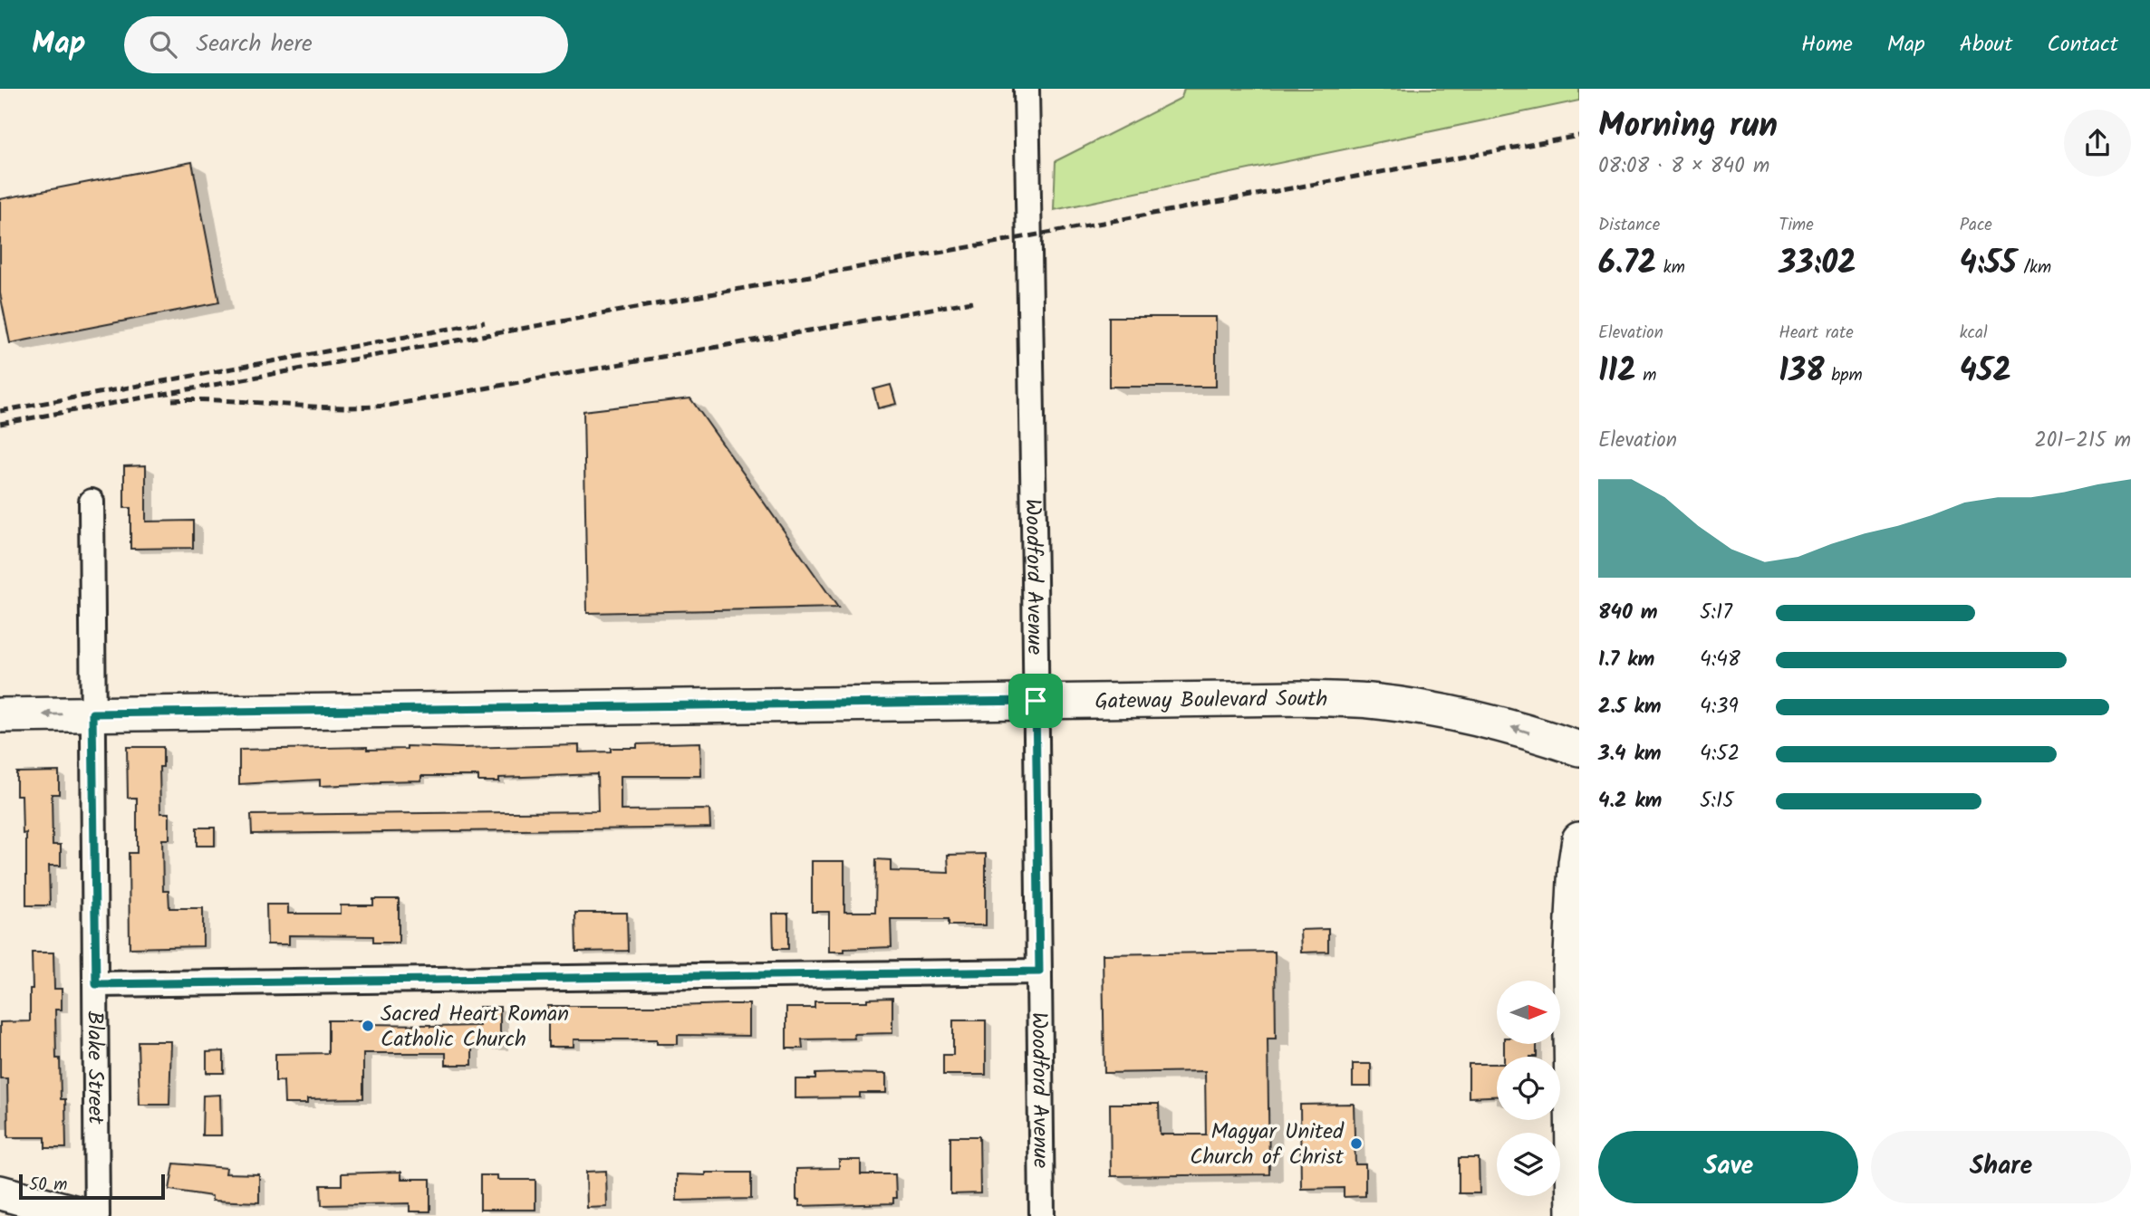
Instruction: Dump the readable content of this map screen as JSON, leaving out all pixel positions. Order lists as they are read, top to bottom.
{
  "streets": {
    "main road": ["Gateway Boulevard South"],
    "street": ["Woodford Avenue", "Blake Street"]
  },
  "crossings": [
    ["Woodford Avenue", "Gateway Boulevard South"],
    ["Gateway Boulevard South", "Blake Street"]
  ],
  "one_way": ["Gateway Boulevard South"],
  "places": ["Sacred Heart Roman Catholic Church", "Magyar United Church of Christ"],
  "scale_bar": "50 m",
  "north": "right",
  "page": {
    "header": "Map",
    "search": "Search here",
    "nav": [
      "Home",
      "Map",
      "About",
      "Contact"
    ],
    "heading": ["Morning run", "08:08 · 8 × 840 m"],
    "stats": [
      ["Distance", "6.72 km"],
      ["Time", "33:02"],
      ["Pace", "4:55 /km"],
      ["Elevation", "112 m"],
      ["Heart rate", "138 bpm"],
      ["kcal", "452"]
    ],
    "chart": ["Elevation", "201–215 m"],
    "list": [
      {
        "name": "840 m",
        "note": "5:17"
      },
      {
        "name": "1.7 km",
        "note": "4:48"
      },
      {
        "name": "2.5 km",
        "note": "4:39"
      },
      {
        "name": "3.4 km",
        "note": "4:52"
      },
      {
        "name": "4.2 km",
        "note": "5:15"
      }
    ],
    "buttons": ["Save", "Share"],
    "scale": "50 m"
  }
}
